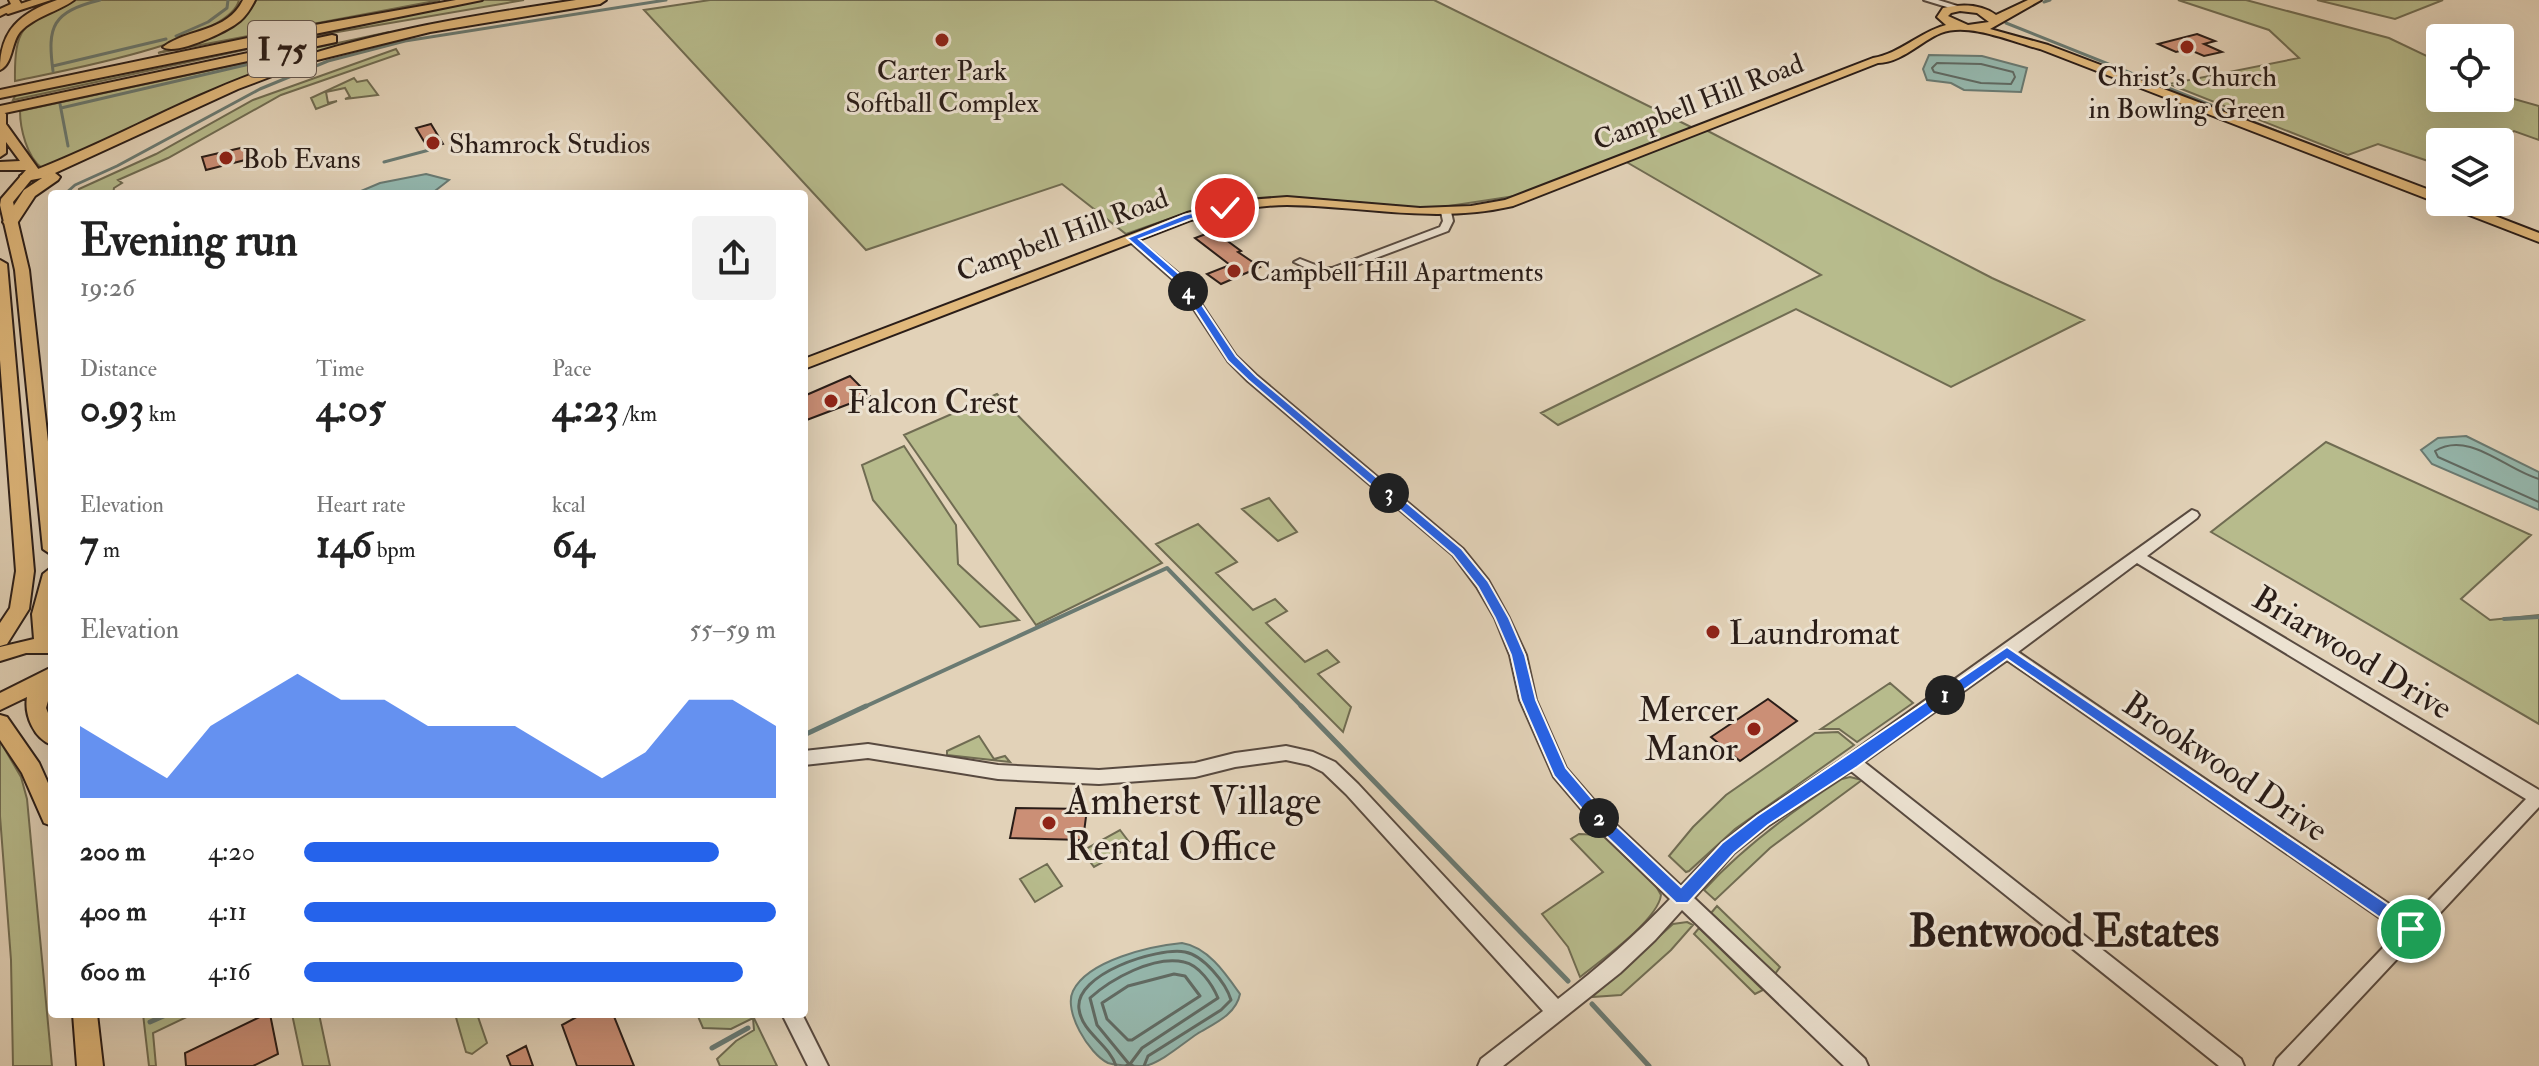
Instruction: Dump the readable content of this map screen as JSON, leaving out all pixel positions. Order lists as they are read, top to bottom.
{
  "streets": {
    "highway": ["I 75"],
    "main road": ["Campbell Hill Road"],
    "street": ["Briarwood Drive", "Brookwood Drive"]
  },
  "districts": ["Bentwood Estates"],
  "places": [
    "Carter Park Softball Complex",
    "Christ's Church in Bowling Green",
    "Shamrock Studios",
    "Bob Evans",
    "Campbell Hill Apartments",
    "Falcon Crest",
    "Laundromat",
    "Mercer Manor",
    "Amherst Village Rental Office"
  ],
  "page": {
    "heading": ["Evening run", "19:26"],
    "pins": [
      "4",
      "3",
      "1",
      "2"
    ],
    "stats": [
      ["Distance", "0.93 km"],
      ["Time", "4:05"],
      ["Pace", "4:23 /km"],
      ["Elevation", "7 m"],
      ["Heart rate", "146 bpm"],
      ["kcal", "64"]
    ],
    "chart": ["Elevation", "55–59 m"],
    "list": [
      {
        "name": "200 m",
        "note": "4:20"
      },
      {
        "name": "400 m",
        "note": "4:11"
      },
      {
        "name": "600 m",
        "note": "4:16"
      }
    ]
  }
}
